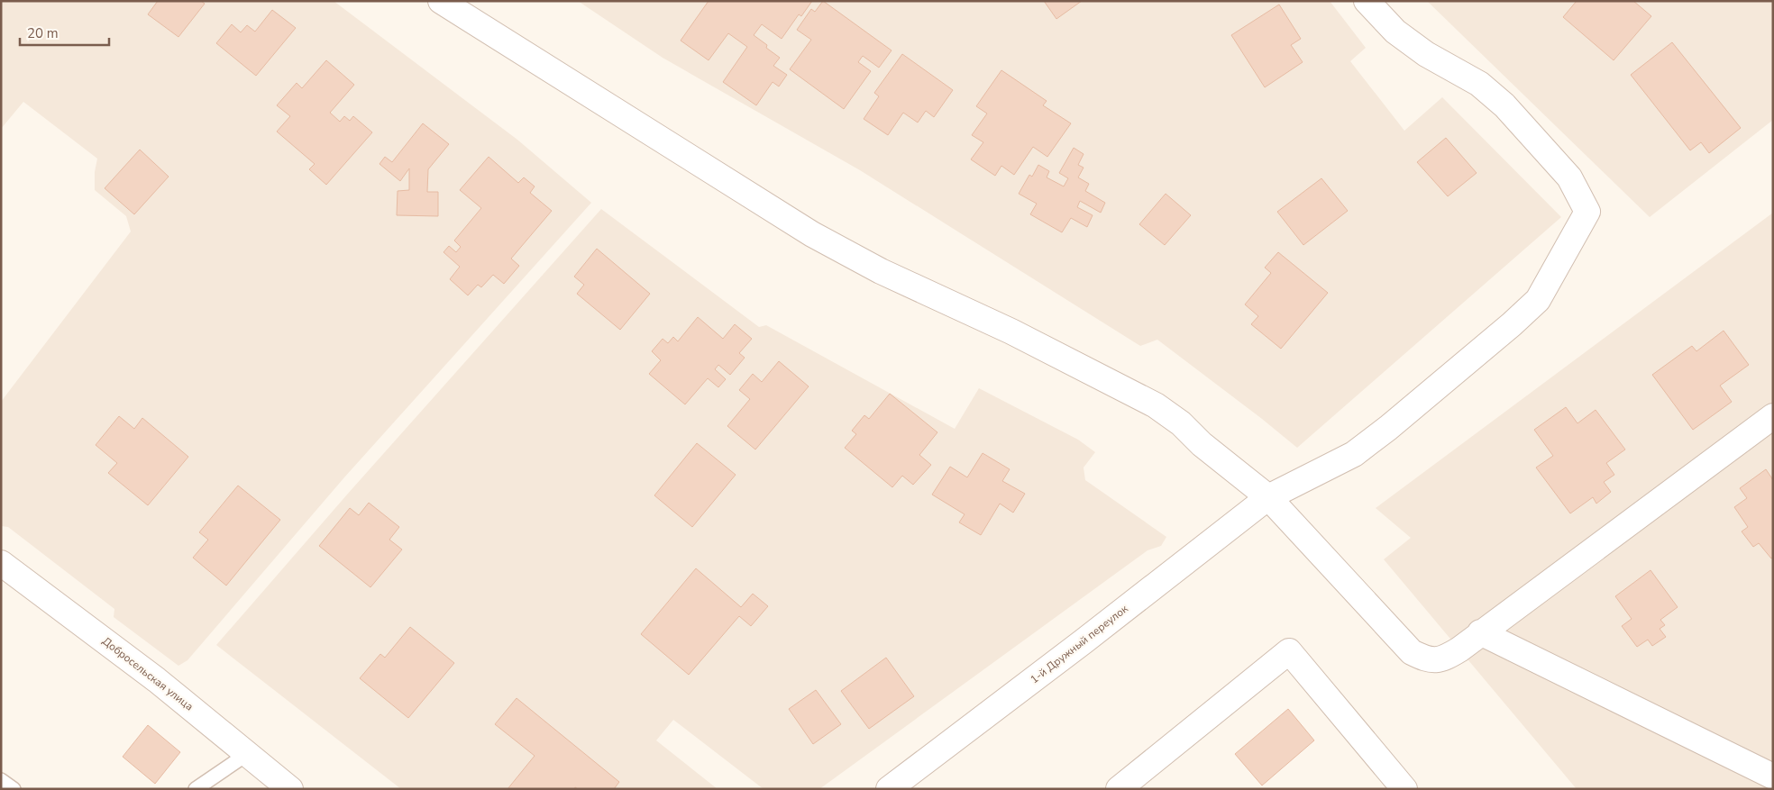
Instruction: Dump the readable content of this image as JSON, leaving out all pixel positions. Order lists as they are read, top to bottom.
{
  "streets": {
    "street": ["1-й Дружный переулок", "Добросельская улица"]
  },
  "scale_bar": "20 m"
}
